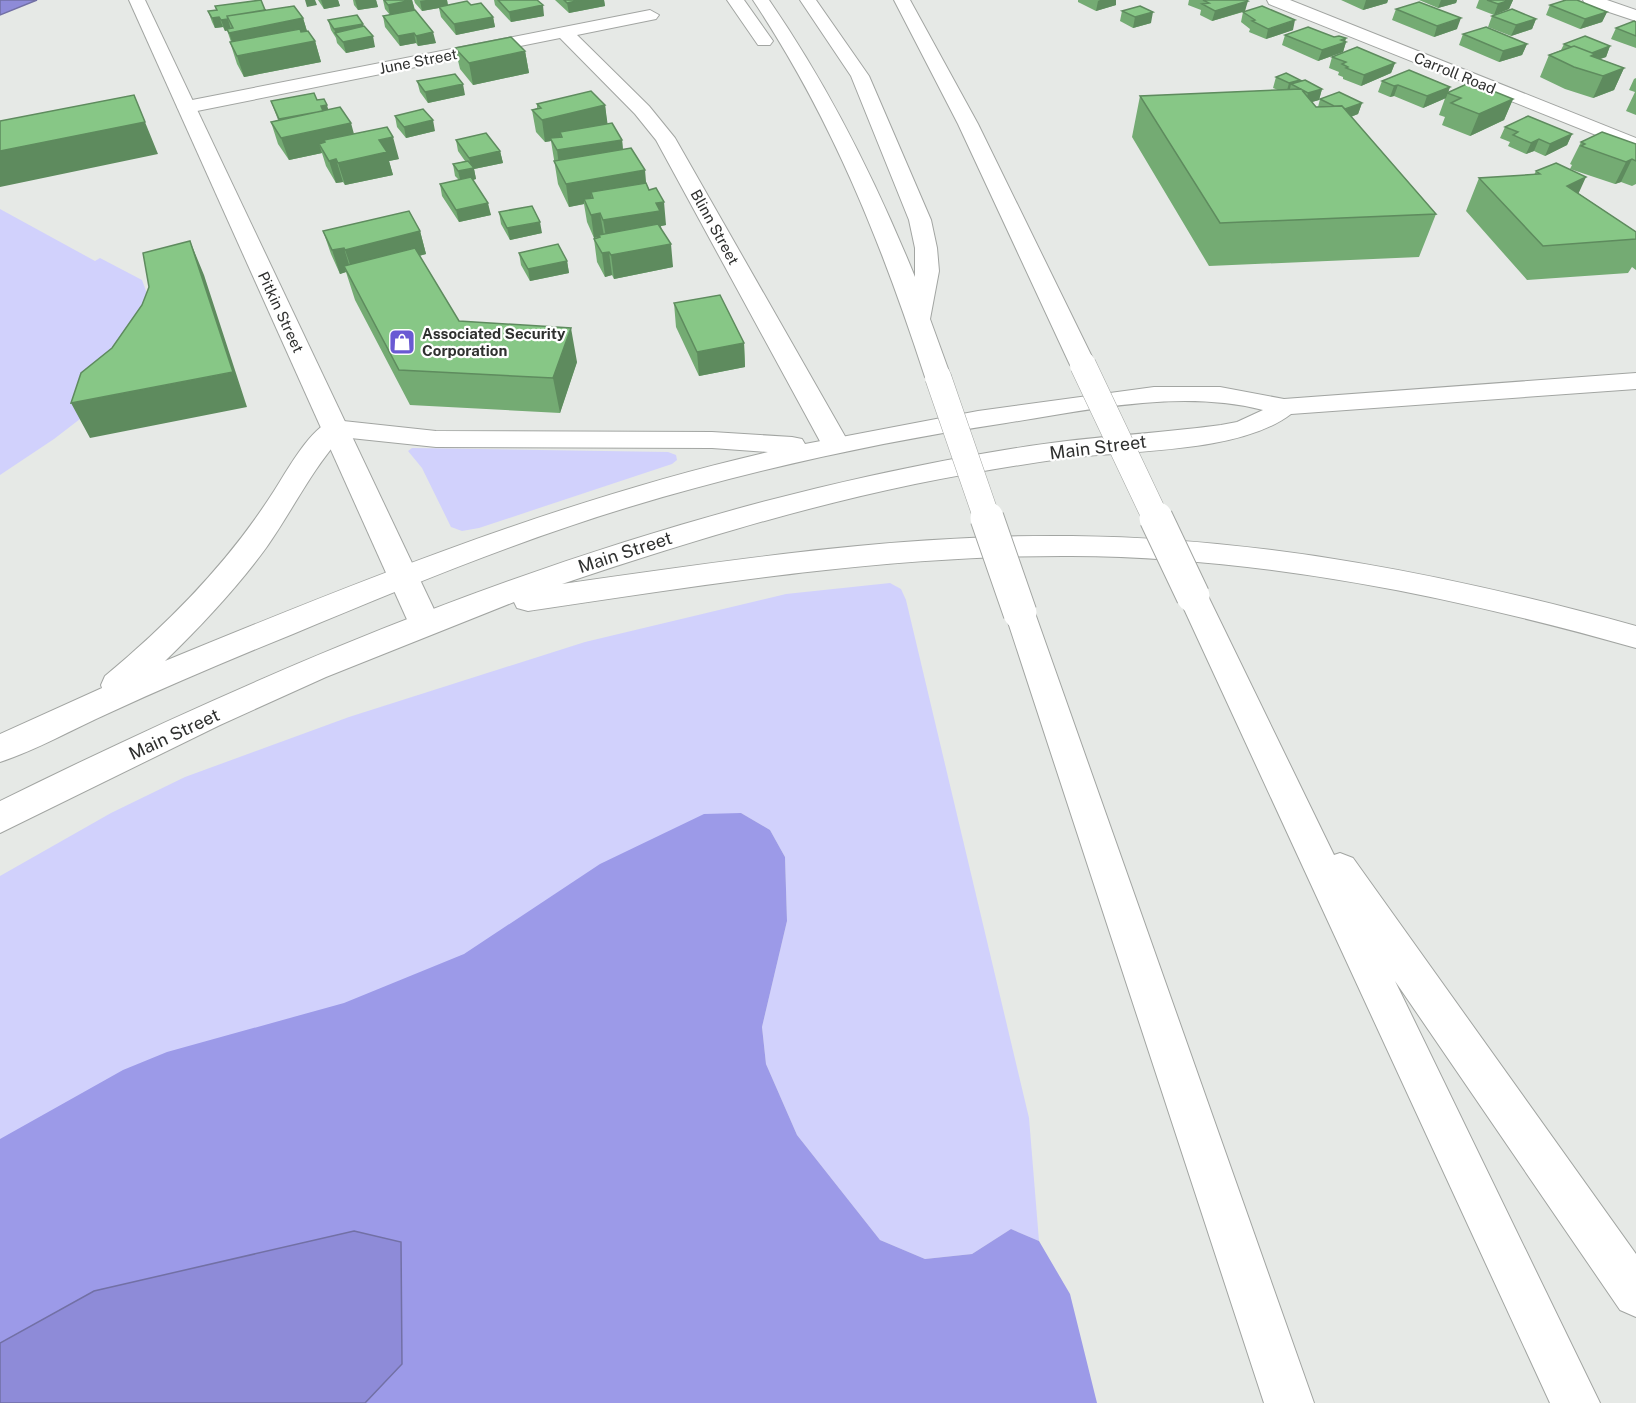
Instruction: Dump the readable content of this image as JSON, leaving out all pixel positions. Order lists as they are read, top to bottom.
{
  "streets": {
    "main road": [
      "June Street",
      "Carroll Road",
      "Blinn Street",
      "Pitkin Street",
      "Main Street"
    ]
  },
  "crossings": [
    ["June Street", "Blinn Street"],
    ["June Street", "Pitkin Street"],
    ["Blinn Street", "Main Street"],
    ["Pitkin Street", "Main Street"]
  ],
  "places": {
    "shop": ["Associated Security Corporation"]
  }
}
